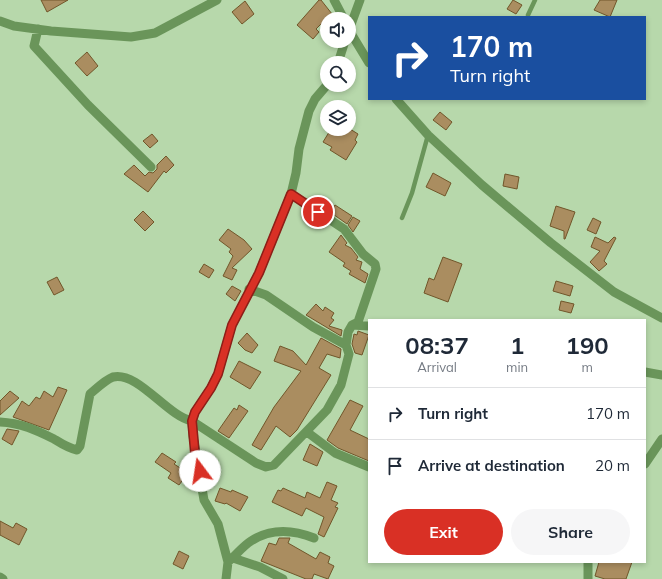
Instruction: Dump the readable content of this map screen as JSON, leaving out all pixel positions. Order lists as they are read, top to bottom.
{
  "page": {
    "turn": ["170 m", "Turn right"],
    "eta": [
      "08:37",
      "Arrival",
      "1",
      "min",
      "190",
      "m"
    ],
    "list": [
      {
        "name": "Turn right",
        "value": "170 m"
      },
      {
        "name": "Arrive at destination",
        "value": "20 m"
      }
    ],
    "buttons": ["Exit", "Share"]
  }
}
